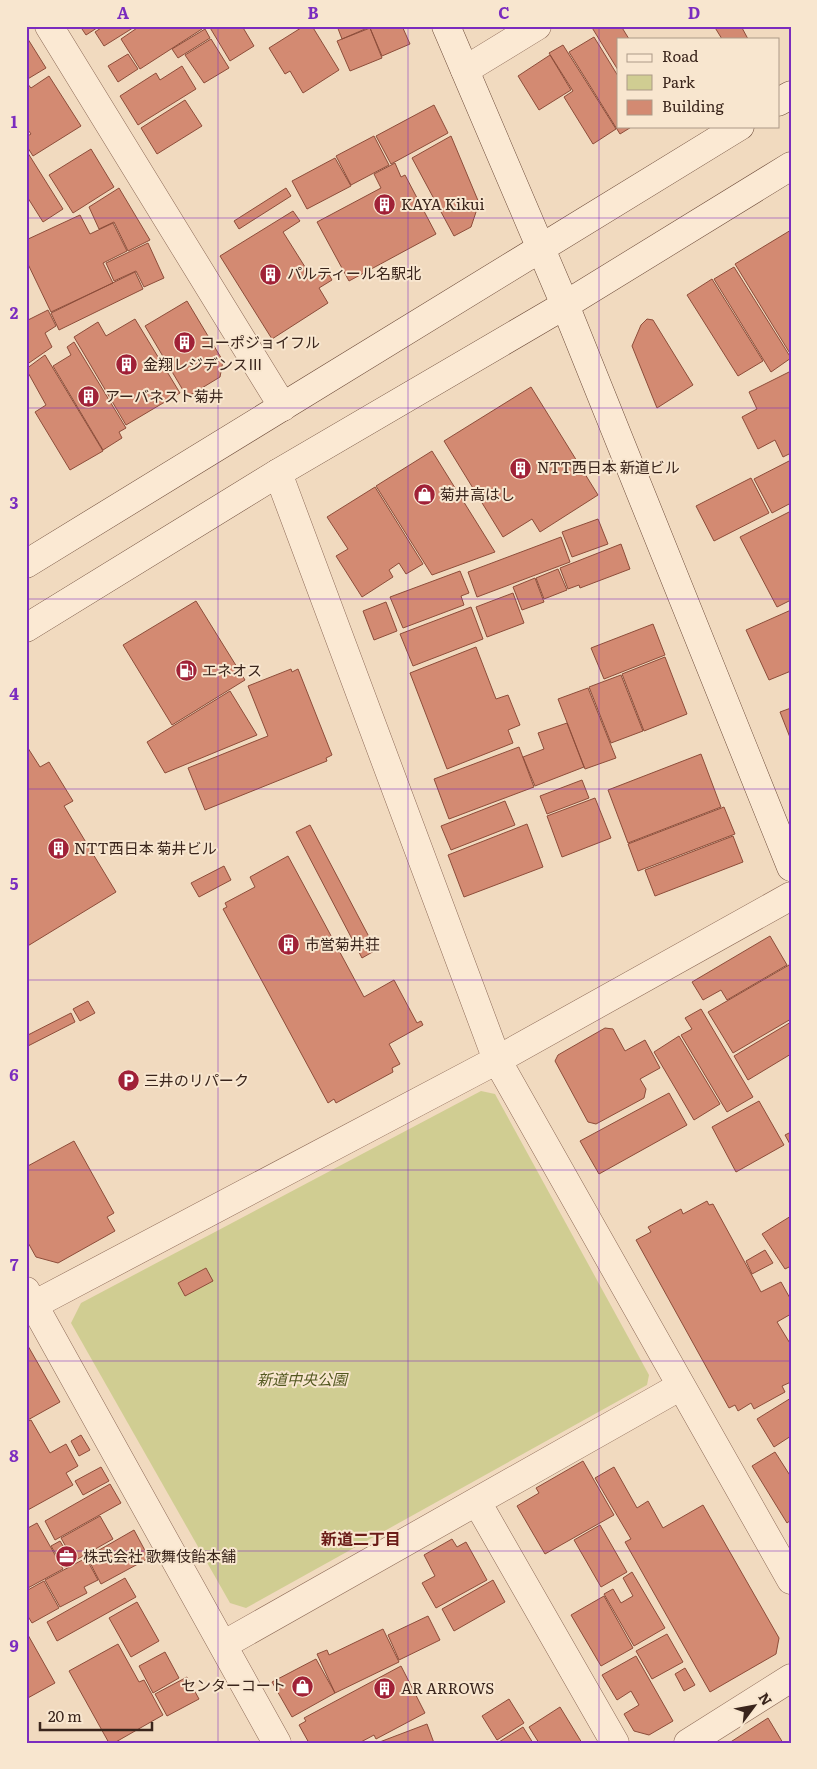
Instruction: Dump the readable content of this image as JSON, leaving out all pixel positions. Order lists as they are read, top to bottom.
{
  "districts": ["新道二丁目"],
  "parks": ["新道中央公園"],
  "places": {
    "building": [
      "KAYA Kikui",
      "パルティール名駅北",
      "コーポジョイフル",
      "金翔レジデンスⅢ",
      "アーバネスト菊井",
      "NTT西日本 新道ビル",
      "NTT西日本 菊井ビル",
      "市営菊井荘",
      "AR ARROWS"
    ],
    "shop": ["菊井高はし", "センターコート"],
    "fuel station": ["エネオス"],
    "parking": ["三井のリパーク"],
    "office": ["株式会社 歌舞伎飴本舗"]
  },
  "legend": ["Road", "Park", "Building"],
  "scale_bar": "20 m",
  "north": "top right",
  "grid": {
    "columns": [
      "A",
      "B",
      "C",
      "D"
    ],
    "rows": [
      "1",
      "2",
      "3",
      "4",
      "5",
      "6",
      "7",
      "8",
      "9"
    ]
  }
}
